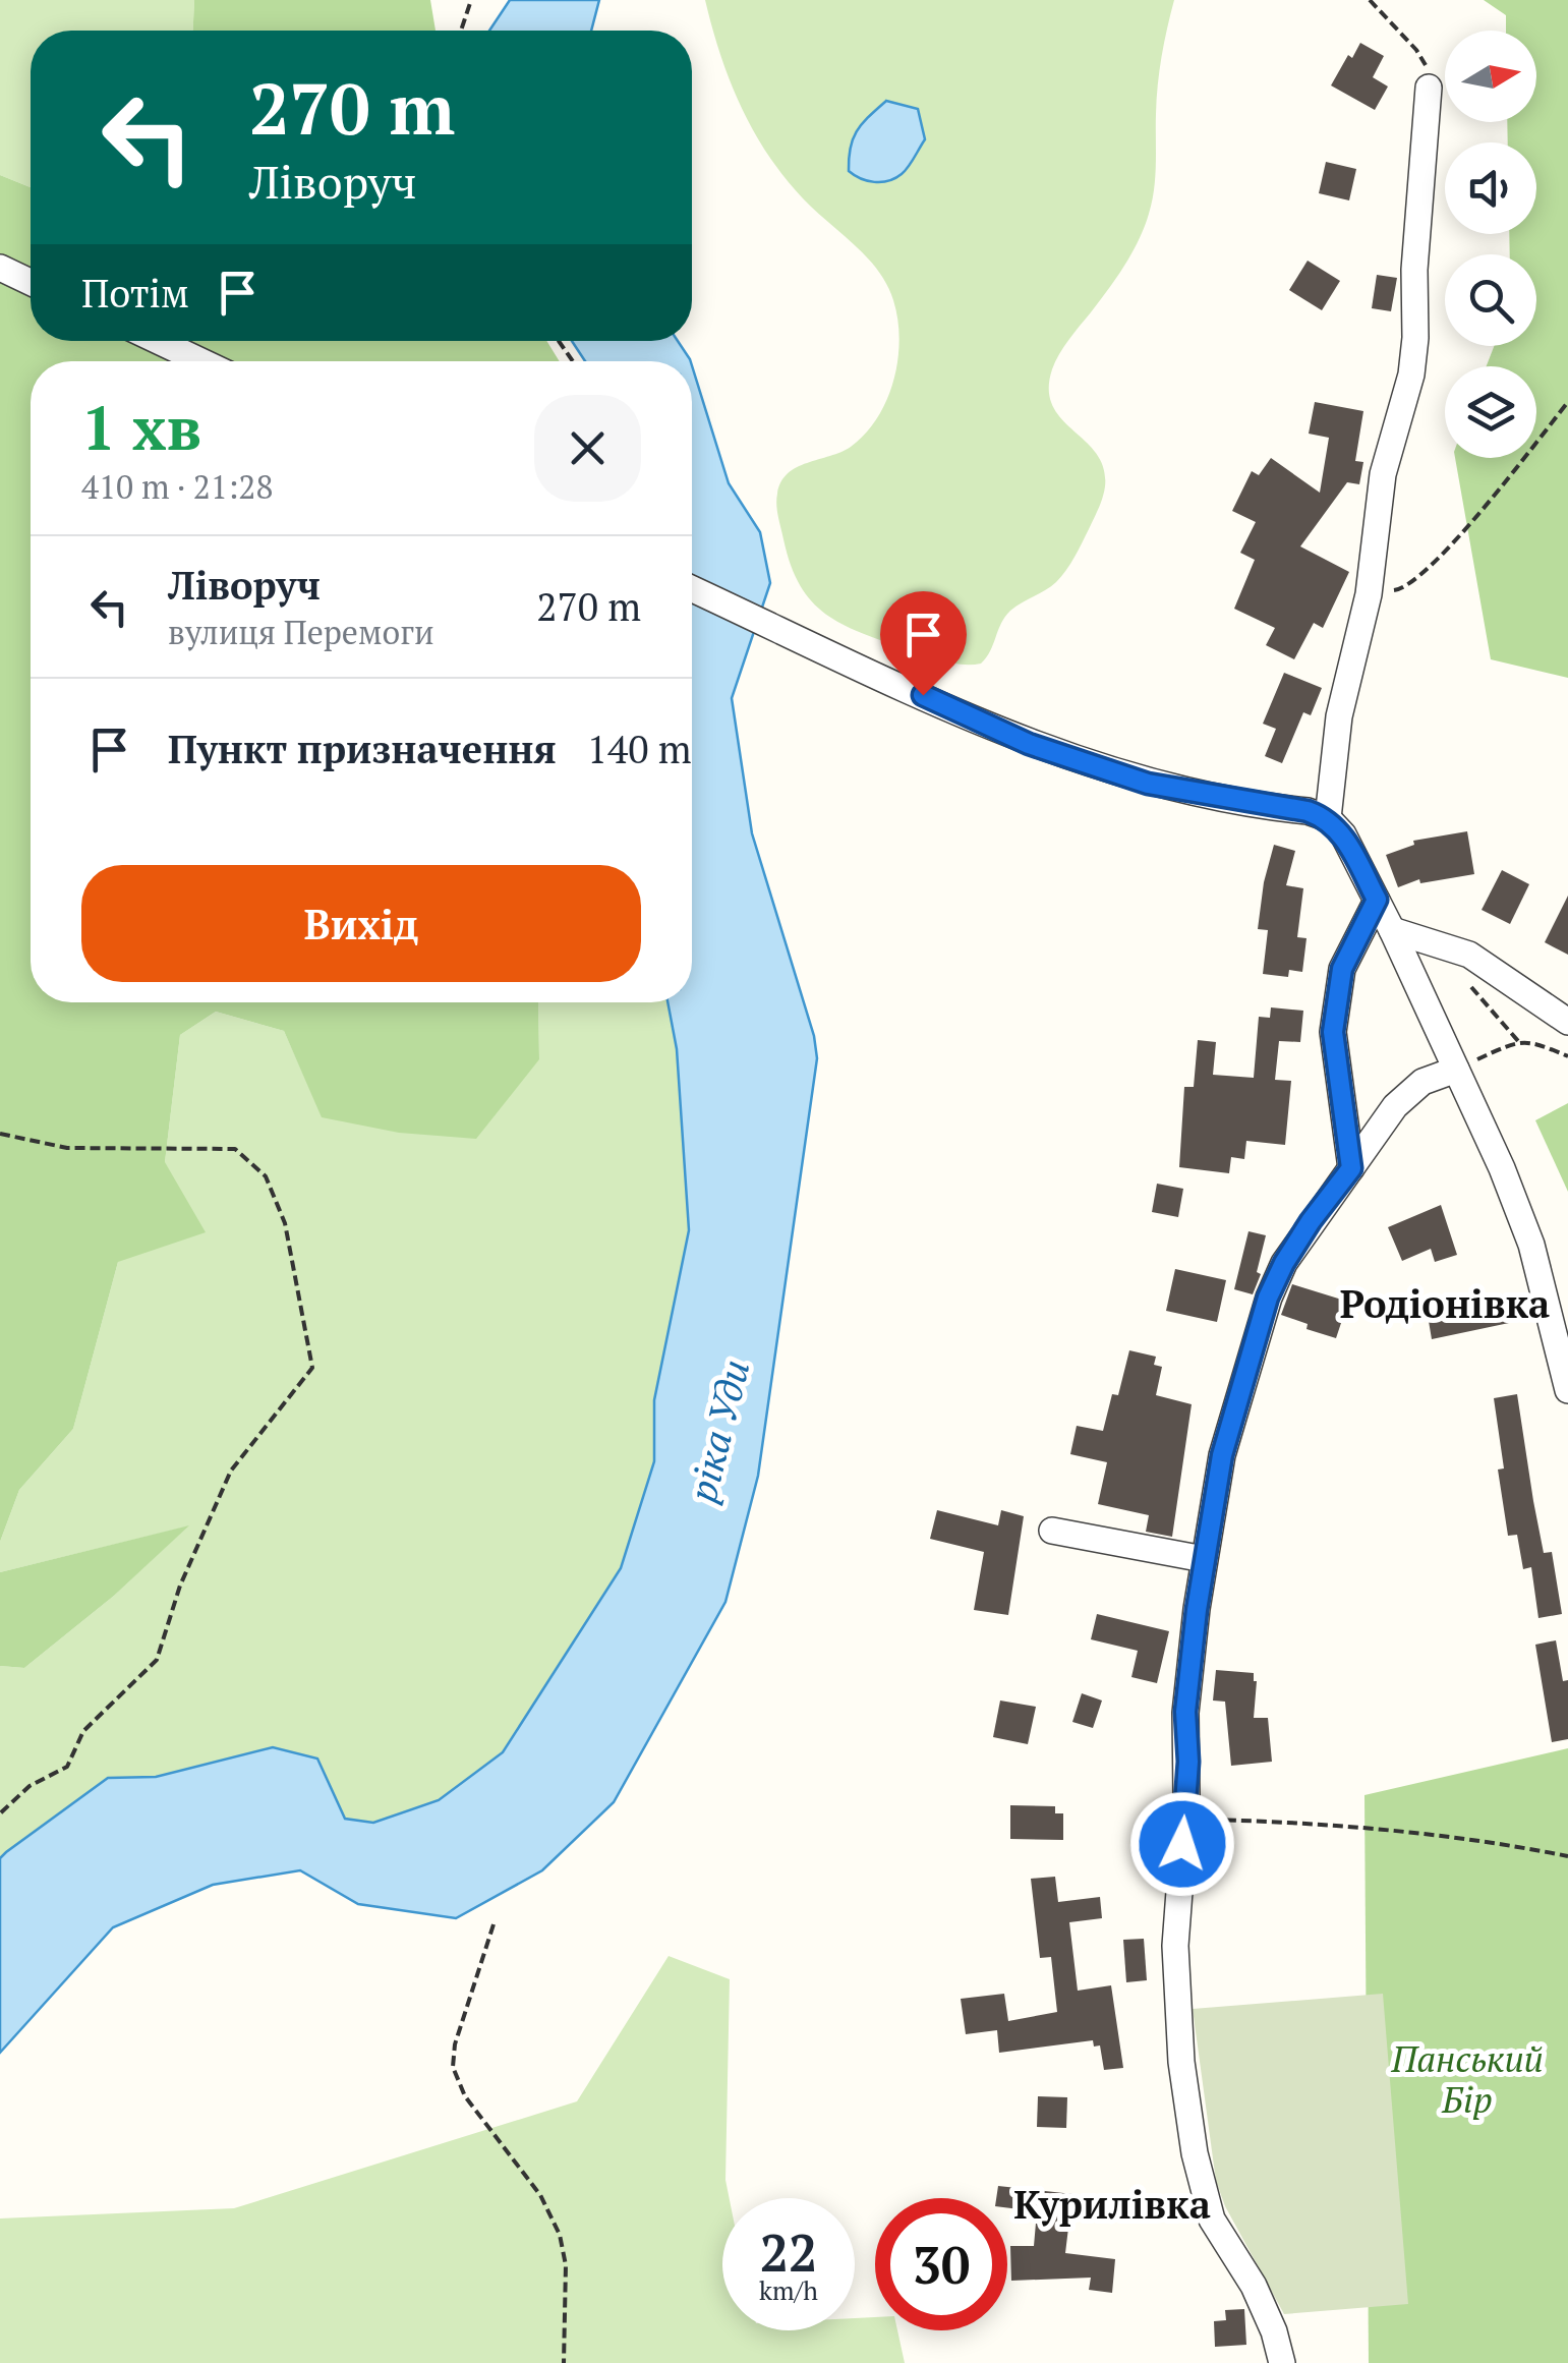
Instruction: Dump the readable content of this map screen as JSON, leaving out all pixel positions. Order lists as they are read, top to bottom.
{
  "districts": ["Родіонівка", "Курилівка"],
  "water": ["ріка Уди"],
  "parks": ["Панський Бір"],
  "north": "right",
  "page": {
    "turn": ["270 m", "Ліворуч"],
    "then": "Потім",
    "heading": ["1 хв", "410 m · 21:28"],
    "list": [
      {
        "name": "Ліворуч",
        "note": "вулиця Перемоги",
        "value": "270 m"
      },
      {
        "name": "Пункт призначення",
        "value": "140 m"
      }
    ],
    "buttons": "Вихід",
    "speed": "22 km/h",
    "limit": "30"
  }
}
